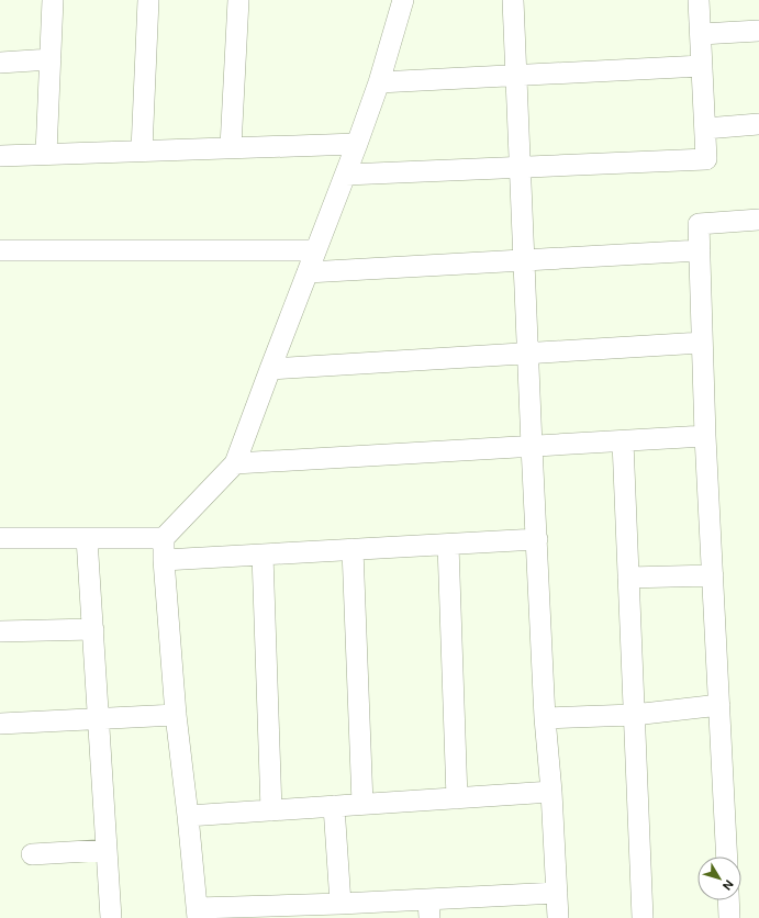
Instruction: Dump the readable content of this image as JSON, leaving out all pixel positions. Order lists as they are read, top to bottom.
{
  "north": "bottom right"
}
